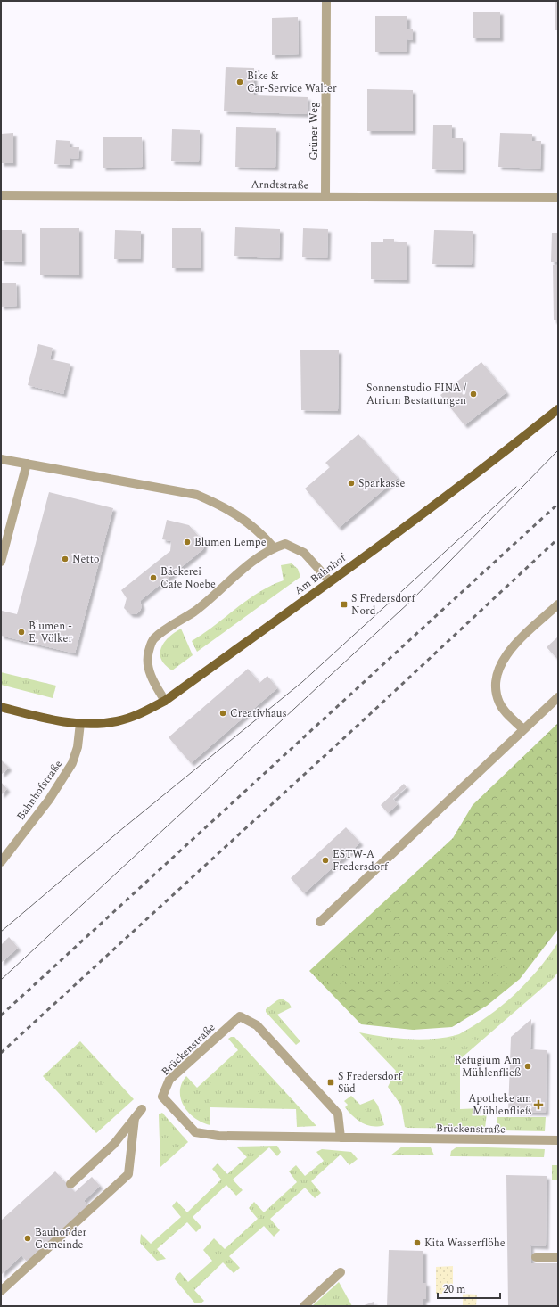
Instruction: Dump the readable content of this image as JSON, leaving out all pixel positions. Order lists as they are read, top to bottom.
{
  "streets": {
    "main road": ["Am Bahnhof"],
    "street": [
      "Grüner Weg",
      "Arndtstraße",
      "Bahnhofstraße",
      "Brückenstraße"
    ]
  },
  "crossings": [
    ["Grüner Weg", "Arndtstraße"],
    ["Am Bahnhof", "Bahnhofstraße"]
  ],
  "places": {
    "other": [
      "Bike & Car-Service Walter",
      "Sonnenstudio FINA / Atrium Bestattungen",
      "Sparkasse",
      "Blumen Lempe",
      "Netto",
      "Bäckerei Cafe Noebe",
      "Blumen - E. Völker",
      "Creativhaus",
      "ESTW-A Fredersdorf",
      "Refugium Am Mühlenfließ",
      "Bauhof der Gemeinde",
      "Kita Wasserflöhe"
    ],
    "transit": ["S Fredersdorf Nord", "S Fredersdorf Süd"],
    "health": ["Apotheke am Mühlenfließ"]
  },
  "scale_bar": "20 m"
}
